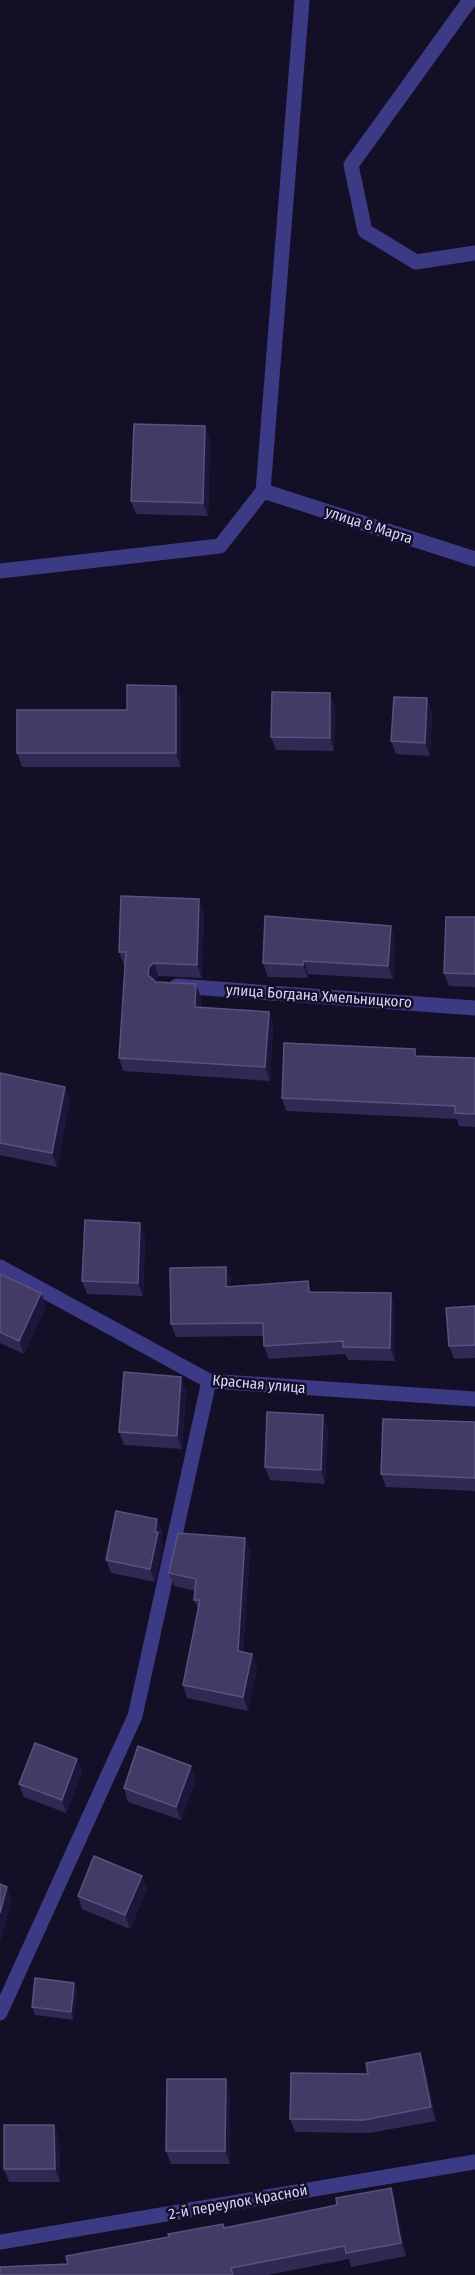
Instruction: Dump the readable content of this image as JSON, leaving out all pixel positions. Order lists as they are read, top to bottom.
{
  "streets": {
    "street": [
      "улица 8 Марта",
      "улица Богдана Хмельницкого",
      "Красная улица",
      "2-й переулок Красной"
    ]
  }
}
